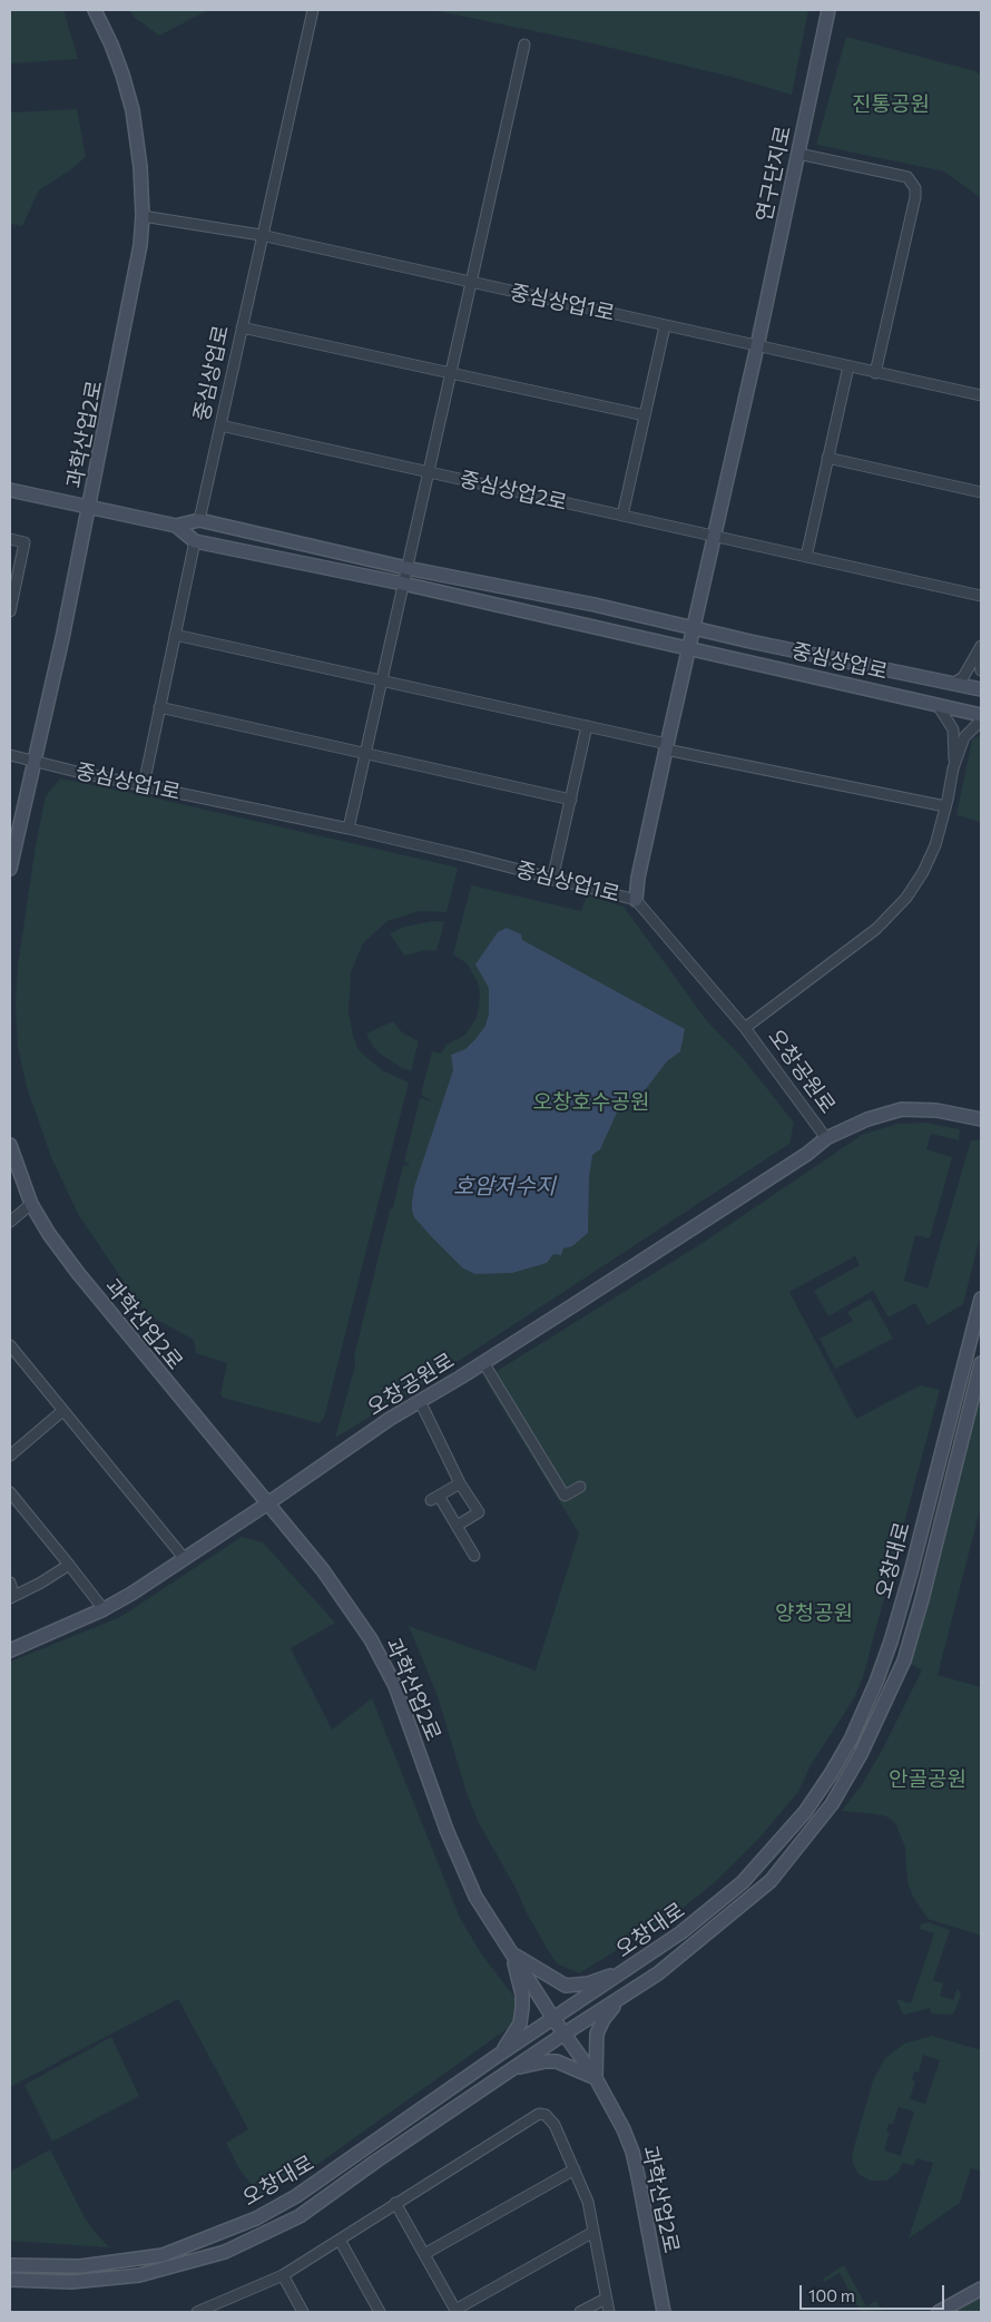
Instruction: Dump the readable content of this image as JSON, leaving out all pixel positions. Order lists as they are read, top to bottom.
{
  "streets": {
    "street": [
      "연구단지로",
      "중심상업1로",
      "중심상업로",
      "과학산업2로",
      "중심상업2로",
      "오창공원로",
      "오창대로"
    ]
  },
  "crossings": [
    ["연구단지로", "중심상업1로"],
    ["중심상업1로", "중심상업로"],
    ["중심상업1로", "과학산업2로"],
    ["중심상업1로", "오창공원로"],
    ["중심상업로", "과학산업2로"],
    ["중심상업로", "중심상업2로"],
    ["과학산업2로", "오창공원로"],
    ["과학산업2로", "오창대로"]
  ],
  "water": ["호암저수지"],
  "parks": [
    "진통공원",
    "오창호수공원",
    "양청공원",
    "안골공원"
  ],
  "scale_bar": "100 m"
}
